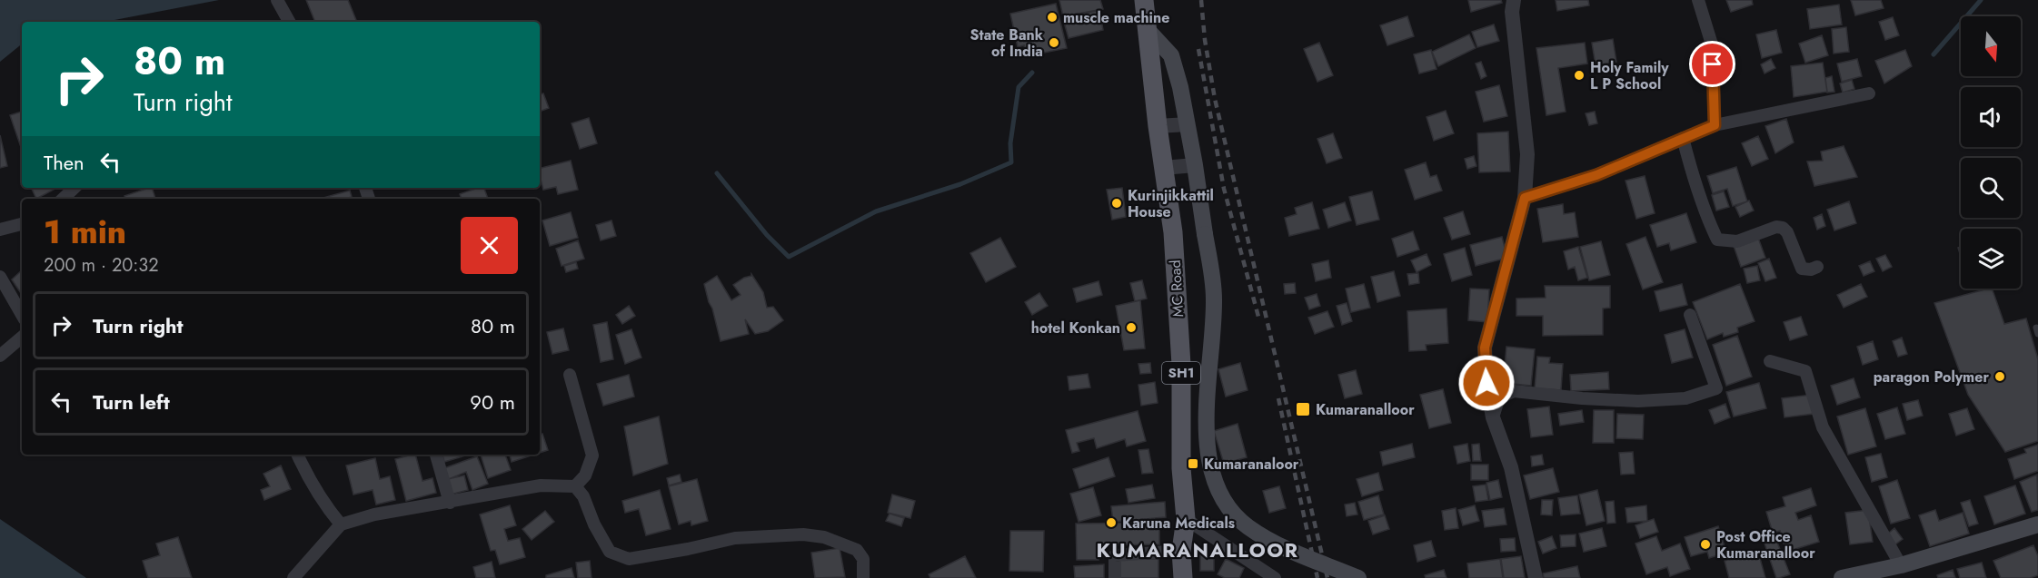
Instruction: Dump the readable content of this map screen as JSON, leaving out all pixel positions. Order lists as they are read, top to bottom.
{
  "streets": {
    "main road": ["MC Road", "SH1"]
  },
  "districts": ["KUMARANALLOOR"],
  "places": {
    "other": [
      "muscle machine",
      "State Bank of India",
      "Holy Family L P School",
      "Kurinjikkattil House",
      "hotel Konkan",
      "paragon Polymer",
      "Karuna Medicals",
      "Post Office Kumaranalloor"
    ],
    "transit": ["Kumaranalloor", "Kumaranaloor"]
  },
  "north": "bottom",
  "page": {
    "turn": ["80 m", "Turn right"],
    "then": "Then",
    "heading": ["1 min", "200 m · 20:32"],
    "list": [
      {
        "name": "Turn right",
        "value": "80 m"
      },
      {
        "name": "Turn left",
        "value": "90 m"
      }
    ]
  }
}
